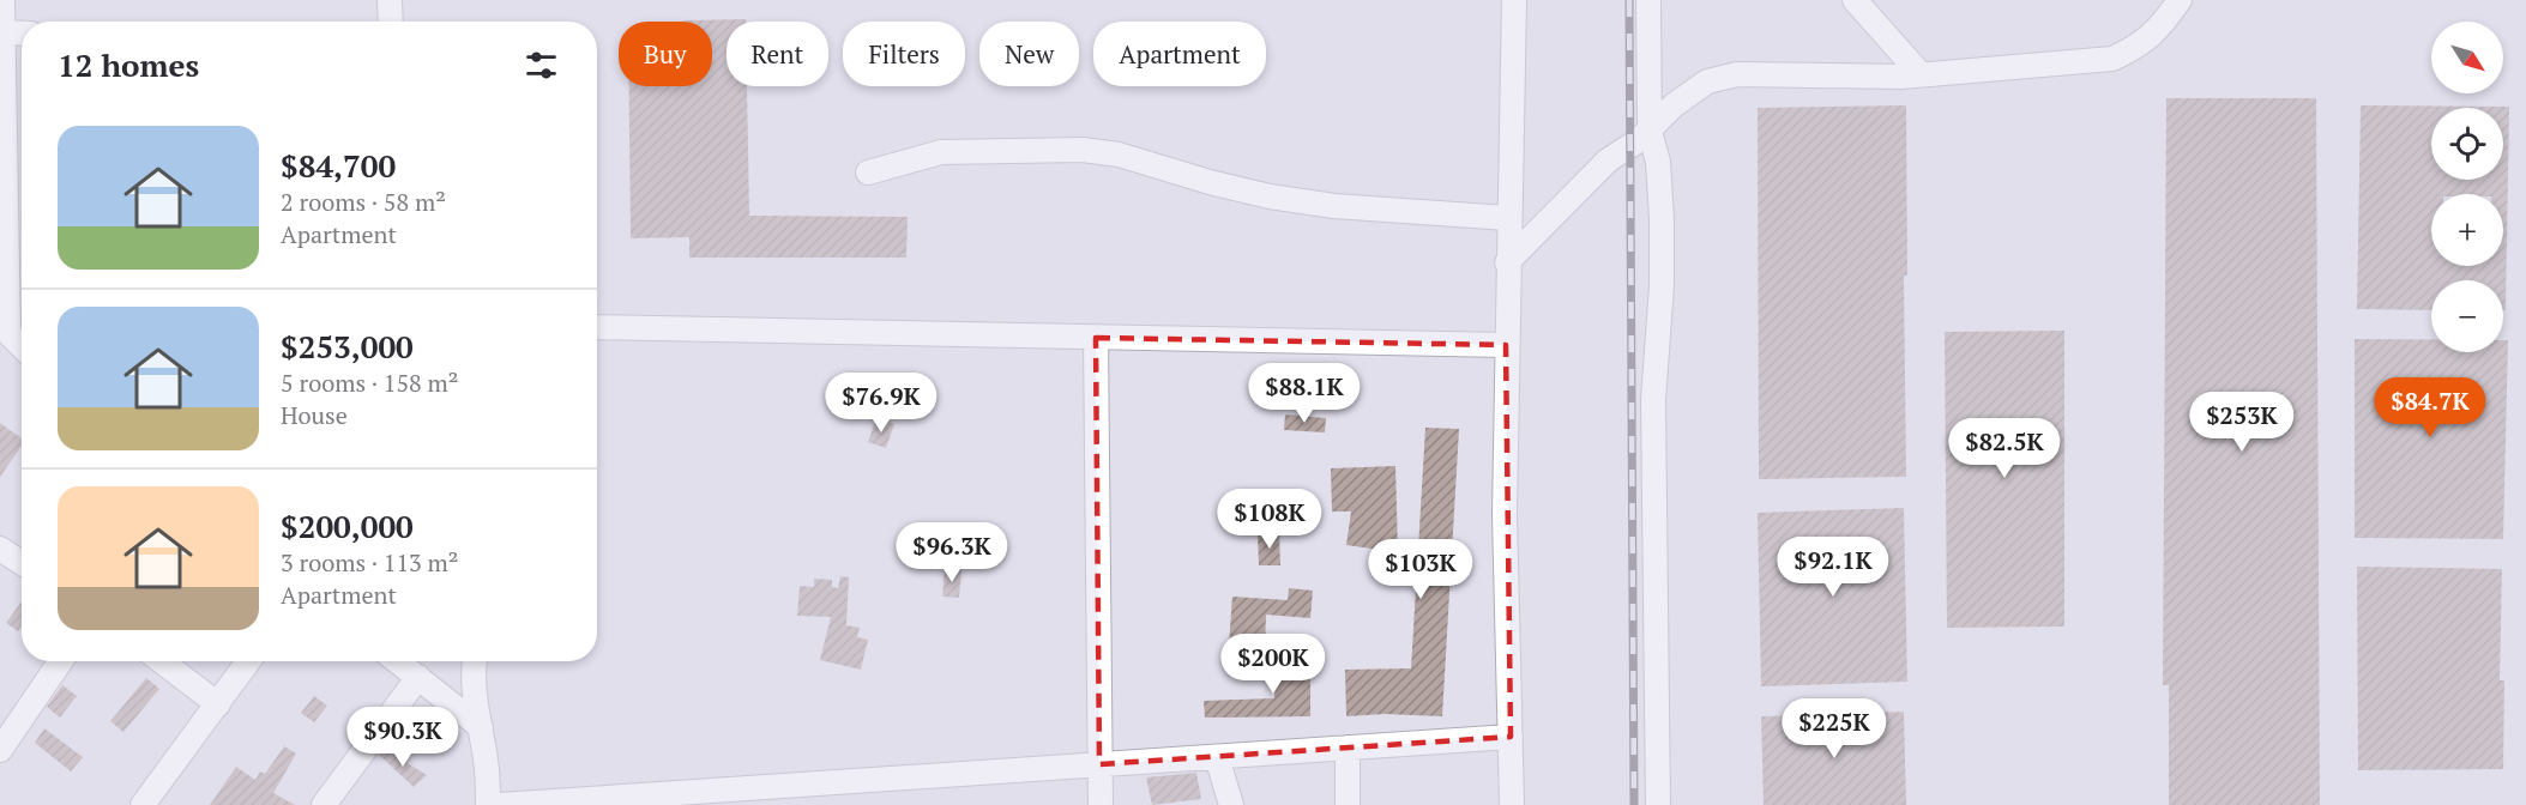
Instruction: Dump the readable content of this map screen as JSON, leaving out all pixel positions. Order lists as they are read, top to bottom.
{
  "north": "bottom right",
  "page": {
    "map_buttons": ["+", "−"],
    "chip": [
      "Buy",
      "Rent",
      "Filters",
      "New",
      "Apartment"
    ],
    "heading": "12 homes",
    "list": [
      {
        "name": "$84,700",
        "note": "2 rooms · 58 m² · Apartment"
      },
      {
        "name": "$253,000",
        "note": "5 rooms · 158 m² · House"
      },
      {
        "name": "$200,000",
        "note": "3 rooms · 113 m² · Apartment"
      }
    ],
    "price": [
      "$88.1K",
      "$76.9K",
      "$84.7K",
      "$253K",
      "$82.5K",
      "$108K",
      "$96.3K",
      "$92.1K",
      "$103K",
      "$200K",
      "$225K",
      "$90.3K"
    ]
  }
}
